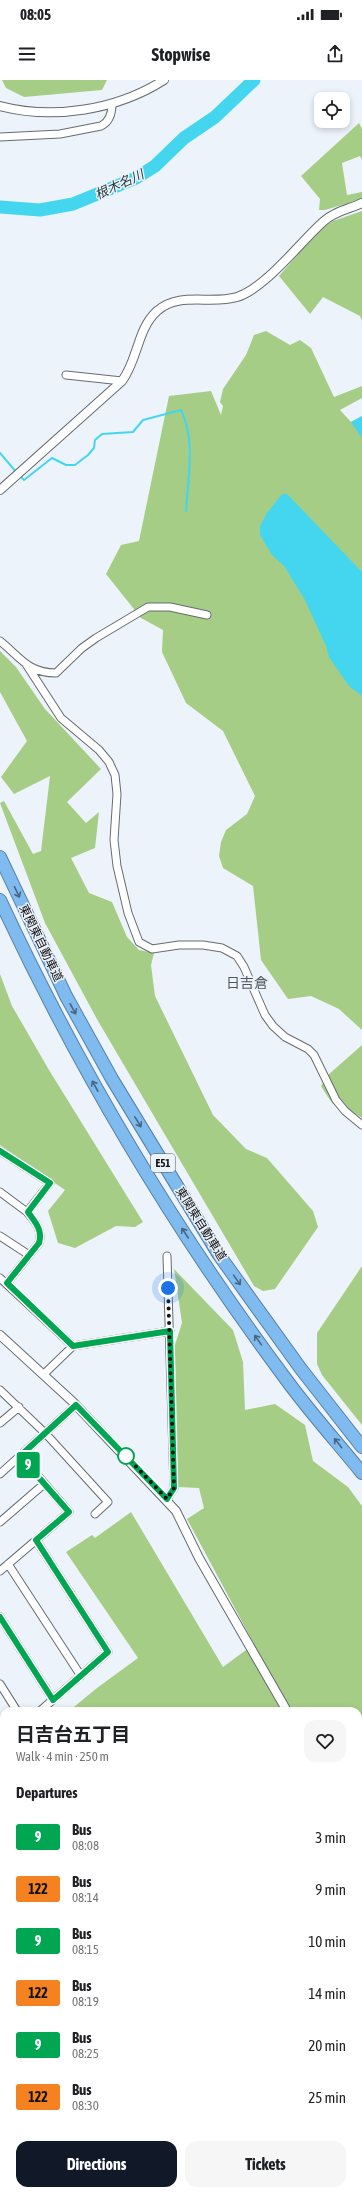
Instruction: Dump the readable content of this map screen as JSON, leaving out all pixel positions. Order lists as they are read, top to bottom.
{
  "streets": {
    "highway": ["東関東自動車道", "E51"]
  },
  "districts": ["日吉倉"],
  "water": ["根木名川"],
  "lines": ["bus line 9"],
  "page": {
    "status": "08:05",
    "header": "Stopwise",
    "on_map": "9",
    "heading": [
      ["日吉台五丁目", "Walk · 4 min · 250 m"],
      "Departures"
    ],
    "list": [
      {
        "mark": "9",
        "name": "Bus",
        "note": "08:08",
        "value": "3 min"
      },
      {
        "mark": "122",
        "name": "Bus",
        "note": "08:14",
        "value": "9 min"
      },
      {
        "mark": "9",
        "name": "Bus",
        "note": "08:15",
        "value": "10 min"
      },
      {
        "mark": "122",
        "name": "Bus",
        "note": "08:19",
        "value": "14 min"
      },
      {
        "mark": "9",
        "name": "Bus",
        "note": "08:25",
        "value": "20 min"
      },
      {
        "mark": "122",
        "name": "Bus",
        "note": "08:30",
        "value": "25 min"
      }
    ],
    "buttons": ["Directions", "Tickets"]
  }
}
